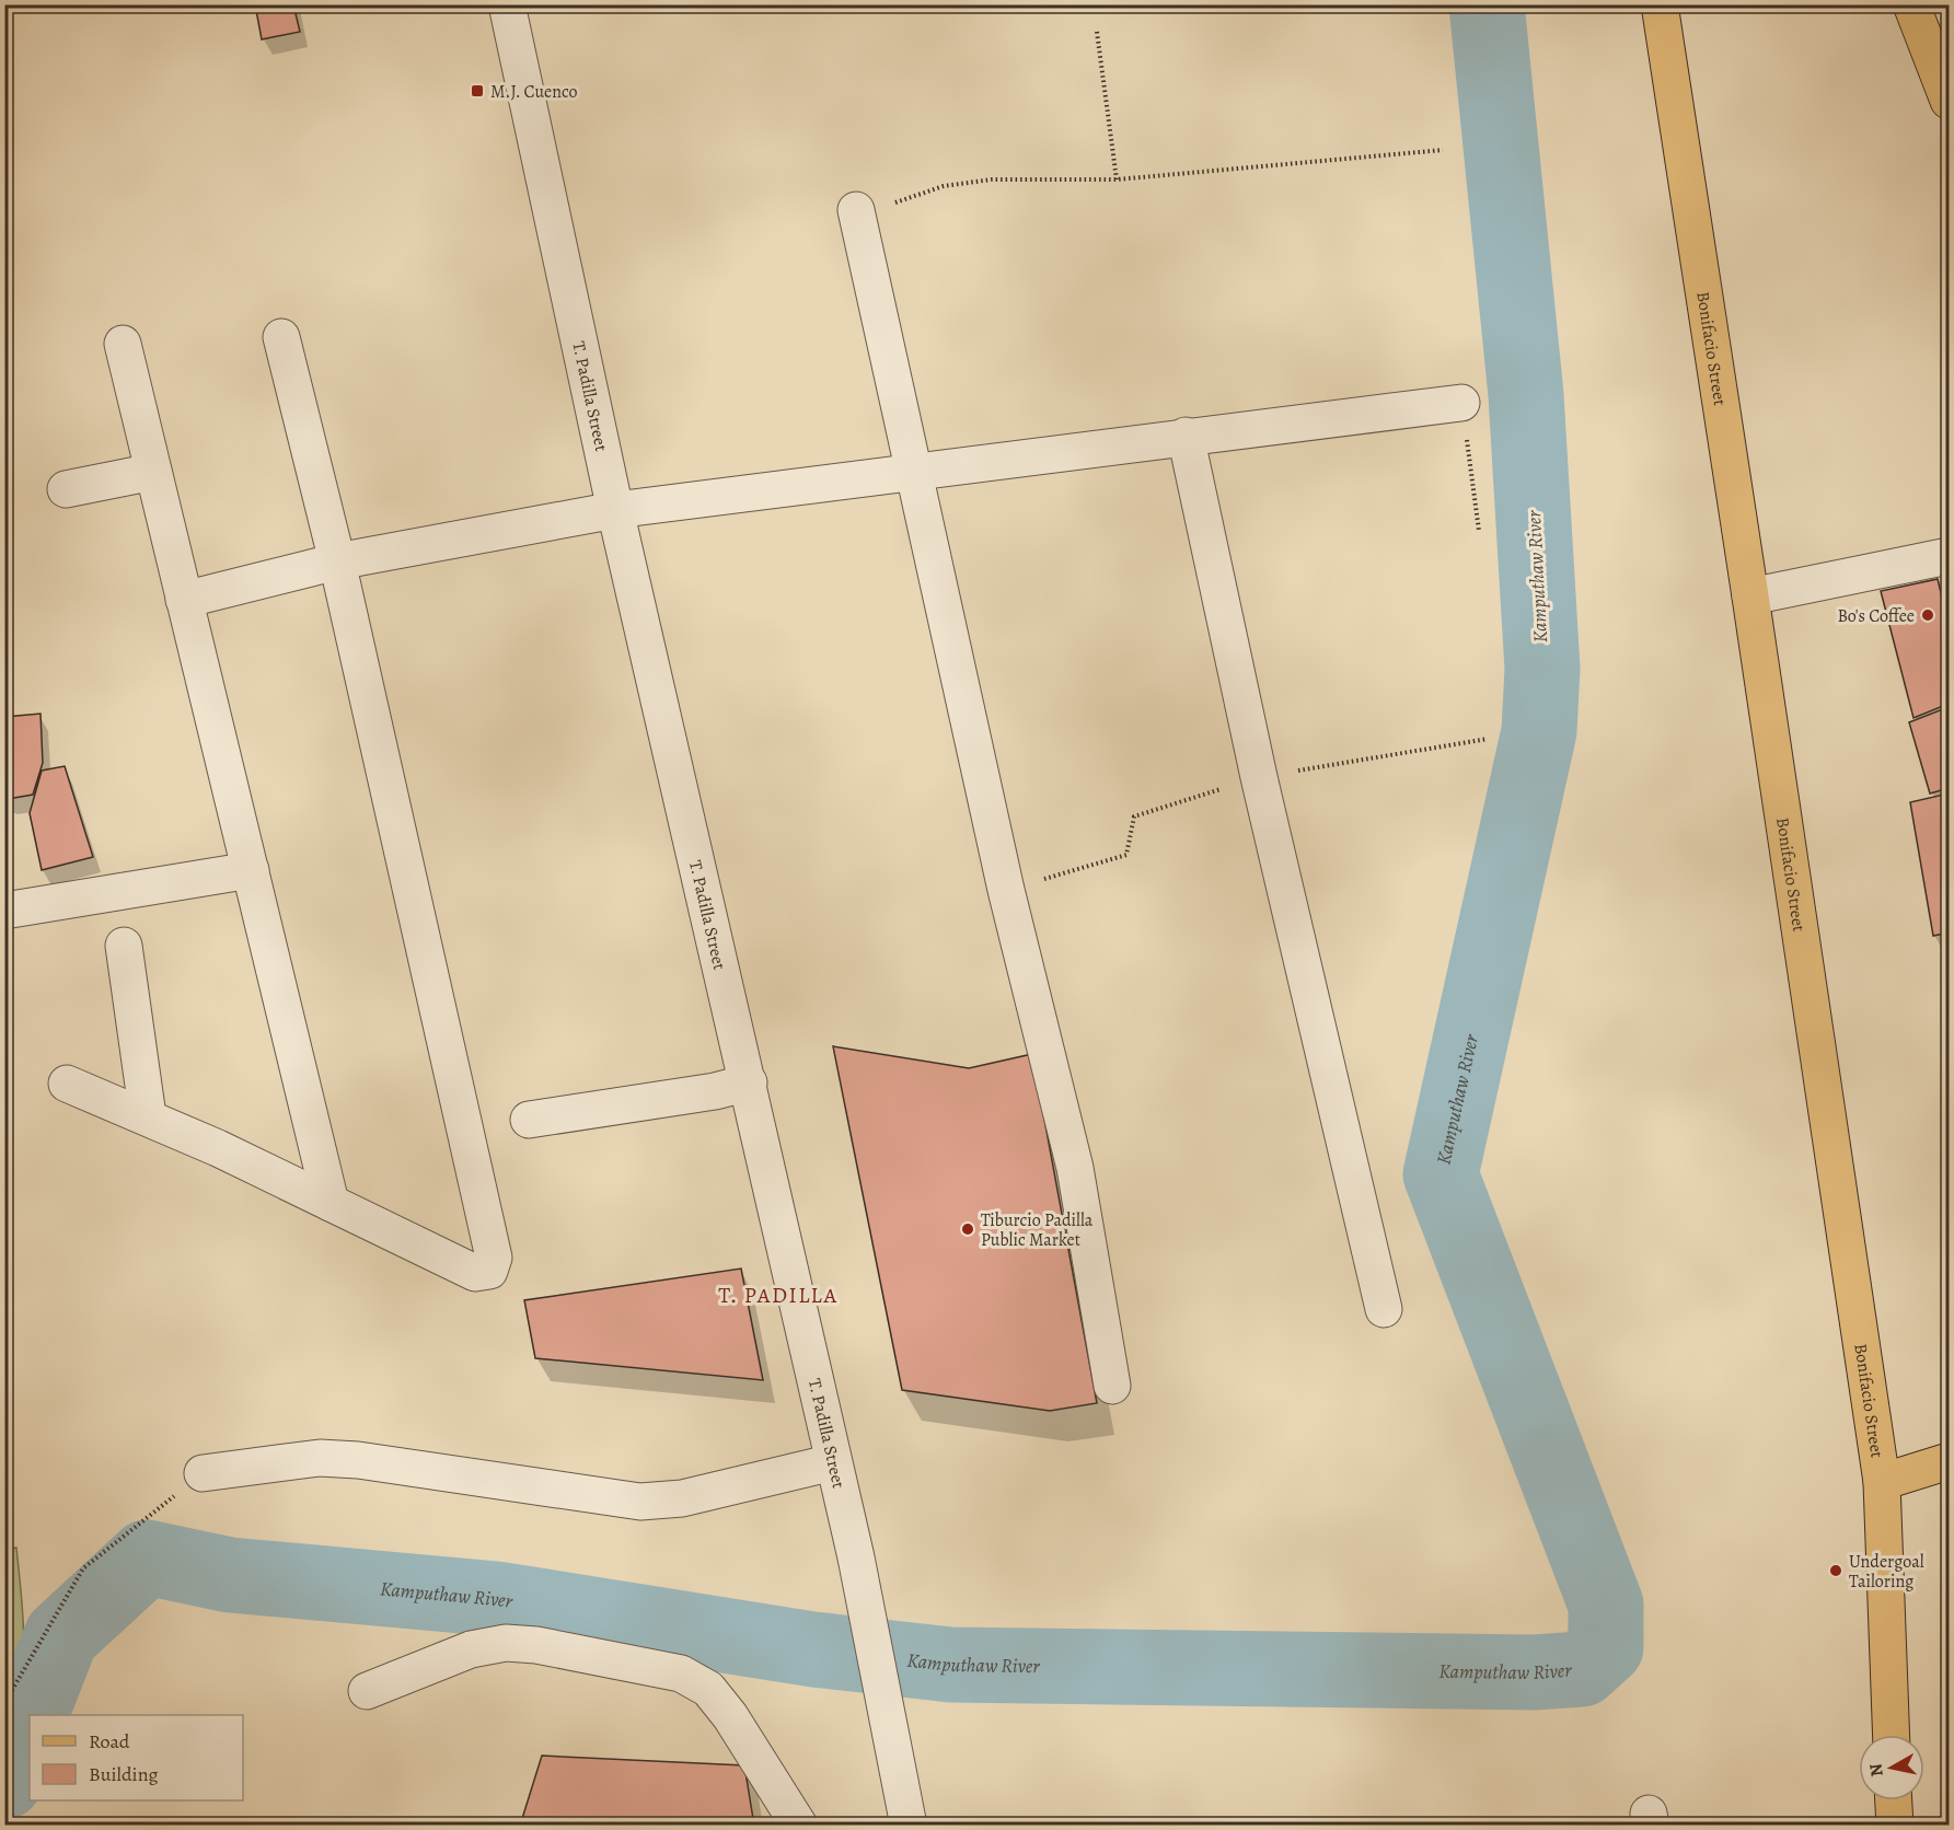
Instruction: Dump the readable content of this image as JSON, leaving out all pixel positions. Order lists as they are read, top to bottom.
{
  "streets": {
    "main road": ["Bonifacio Street"],
    "street": ["T. Padilla Street"]
  },
  "districts": ["T. PADILLA"],
  "water": ["Kamputhaw River"],
  "places": {
    "transit": ["M.J. Cuenco"],
    "other": ["Bo's Coffee", "Tiburcio Padilla Public Market", "Undergoal Tailoring"]
  },
  "legend": ["Road", "Building"],
  "north": "left"
}
